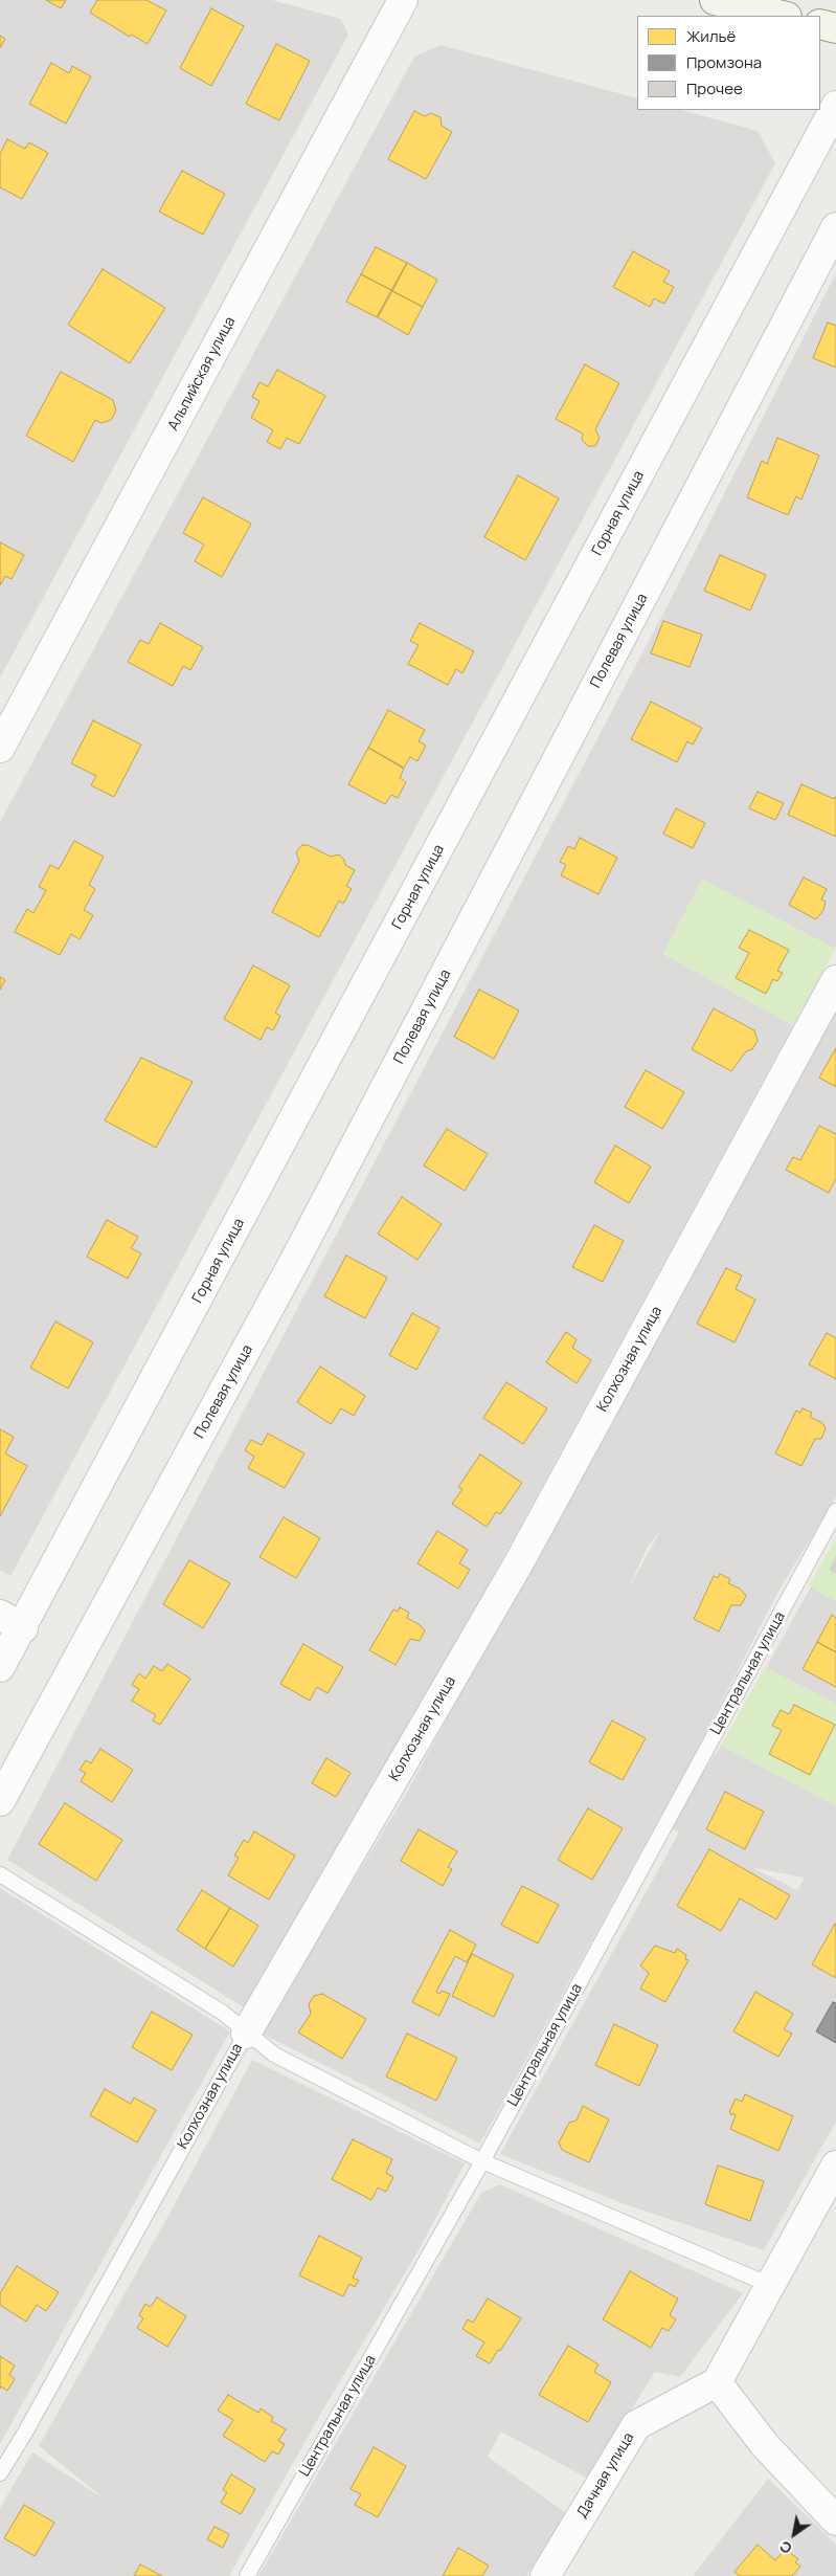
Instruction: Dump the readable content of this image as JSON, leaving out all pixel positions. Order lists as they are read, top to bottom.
{
  "streets": {
    "street": [
      "Альпийская улица",
      "Горная улица",
      "Полевая улица",
      "Колхозная улица",
      "Дачная улица"
    ],
    "lane": ["Центральная улица"]
  },
  "legend": ["Жильё", "Промзона", "Прочее"],
  "north": "bottom left"
}
